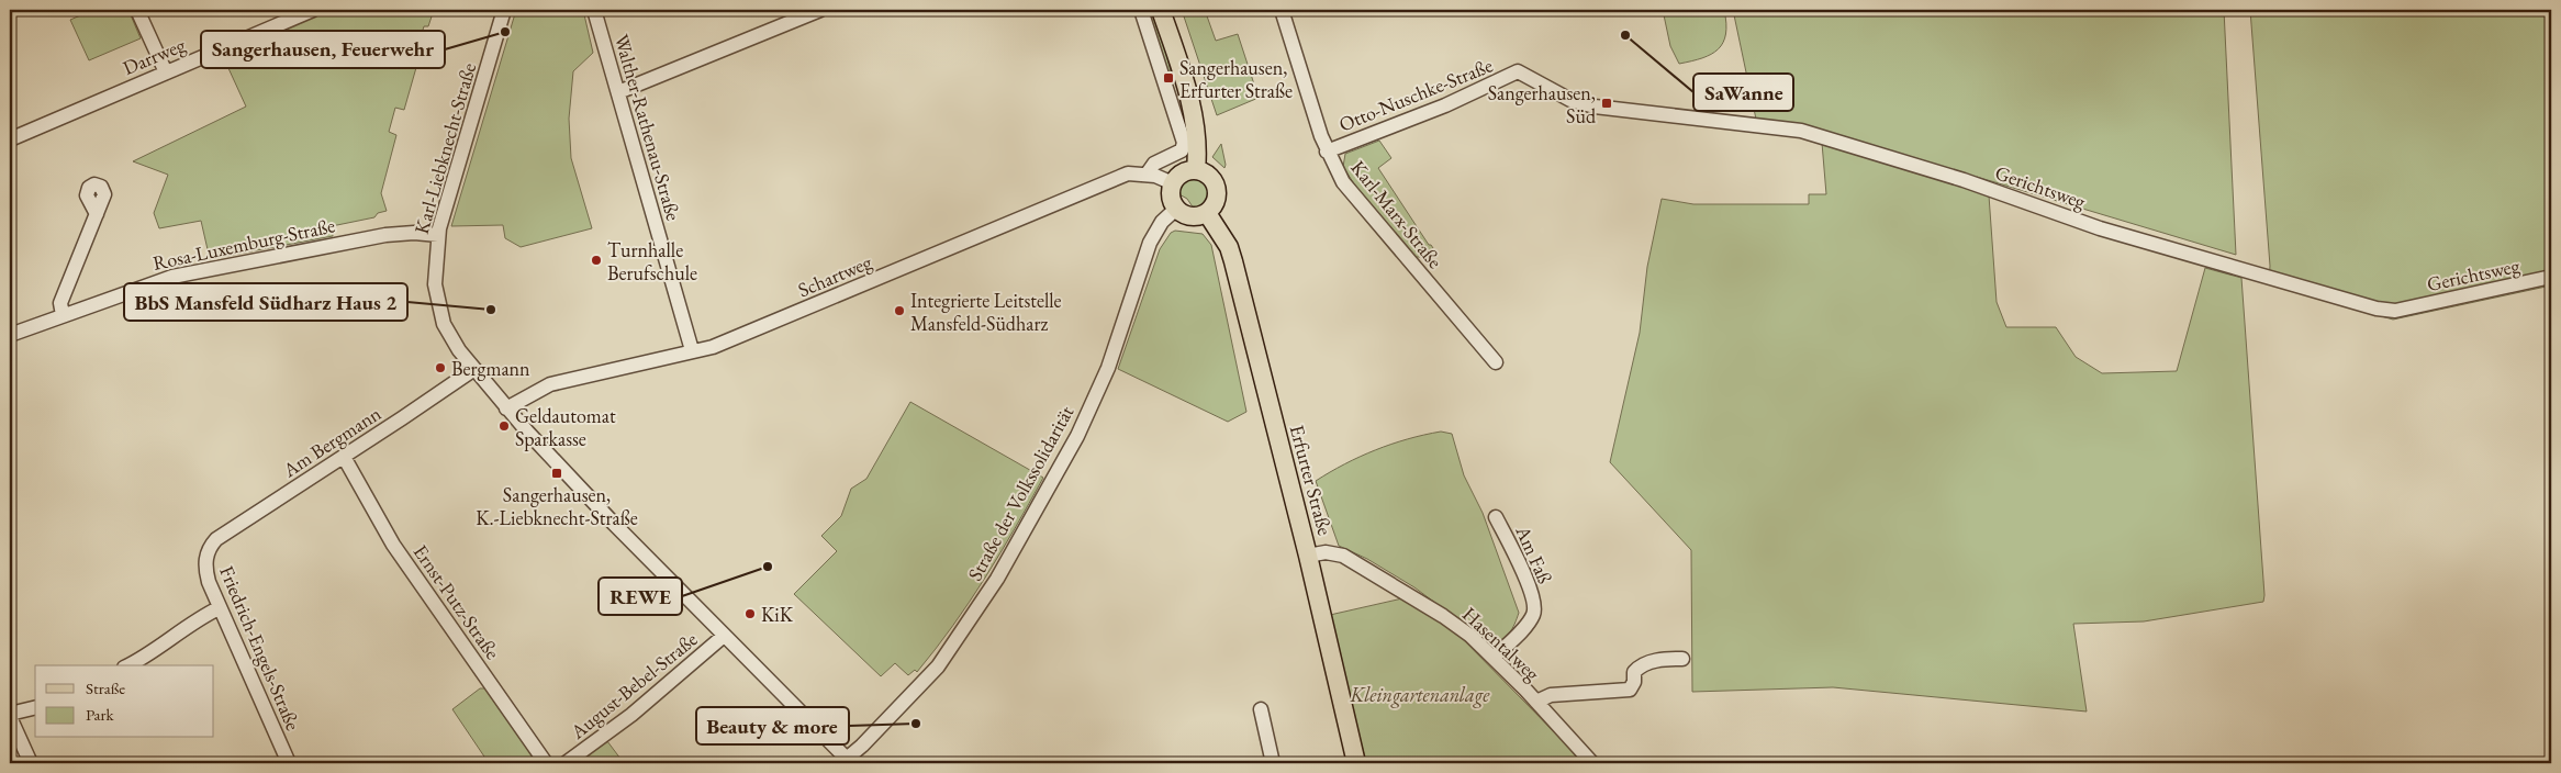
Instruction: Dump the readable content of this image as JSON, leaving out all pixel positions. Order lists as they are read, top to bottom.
{
  "streets": {
    "main road": ["Erfurter Straße"],
    "street": [
      "Darrweg",
      "Otto-Nuschke-Straße",
      "Walther-Rathenau-Straße",
      "Karl-Liebknecht-Straße",
      "Gerichtsweg",
      "Karl-Marx-Straße",
      "Rosa-Luxemburg-Straße",
      "Schartweg",
      "Am Bergmann",
      "Straße der Volkssolidarität",
      "Am Faß",
      "Ernst-Putz-Straße",
      "Hasentalweg",
      "Friedrich-Engels-Straße",
      "August-Bebel-Straße"
    ]
  },
  "crossings": [
    ["Otto-Nuschke-Straße", "Gerichtsweg"],
    ["Otto-Nuschke-Straße", "Karl-Marx-Straße"],
    ["Walther-Rathenau-Straße", "Schartweg"],
    ["Karl-Liebknecht-Straße", "Rosa-Luxemburg-Straße"],
    ["Karl-Liebknecht-Straße", "Schartweg"],
    ["Karl-Liebknecht-Straße", "Am Bergmann"],
    ["Karl-Liebknecht-Straße", "Straße der Volkssolidarität"],
    ["Karl-Liebknecht-Straße", "August-Bebel-Straße"],
    ["Schartweg", "Erfurter Straße"],
    ["Schartweg", "Straße der Volkssolidarität"],
    ["Am Bergmann", "Ernst-Putz-Straße"],
    ["Am Bergmann", "Friedrich-Engels-Straße"],
    ["Erfurter Straße", "Straße der Volkssolidarität"],
    ["Erfurter Straße", "Hasentalweg"],
    ["Am Faß", "Hasentalweg"]
  ],
  "parks": ["Kleingartenanlage"],
  "places": {
    "other": [
      "Sangerhausen, Feuerwehr",
      "SaWanne",
      "Turnhalle Berufschule",
      "BbS Mansfeld Südharz Haus 2",
      "Integrierte Leitstelle Mansfeld-Südharz",
      "Bergmann",
      "Geldautomat Sparkasse",
      "REWE",
      "KiK",
      "Beauty & more"
    ],
    "transit": ["Sangerhausen, Erfurter Straße", "Sangerhausen, Süd", "Sangerhausen, K.-Liebknecht-Straße"]
  },
  "legend": ["Straße", "Park"]
}
